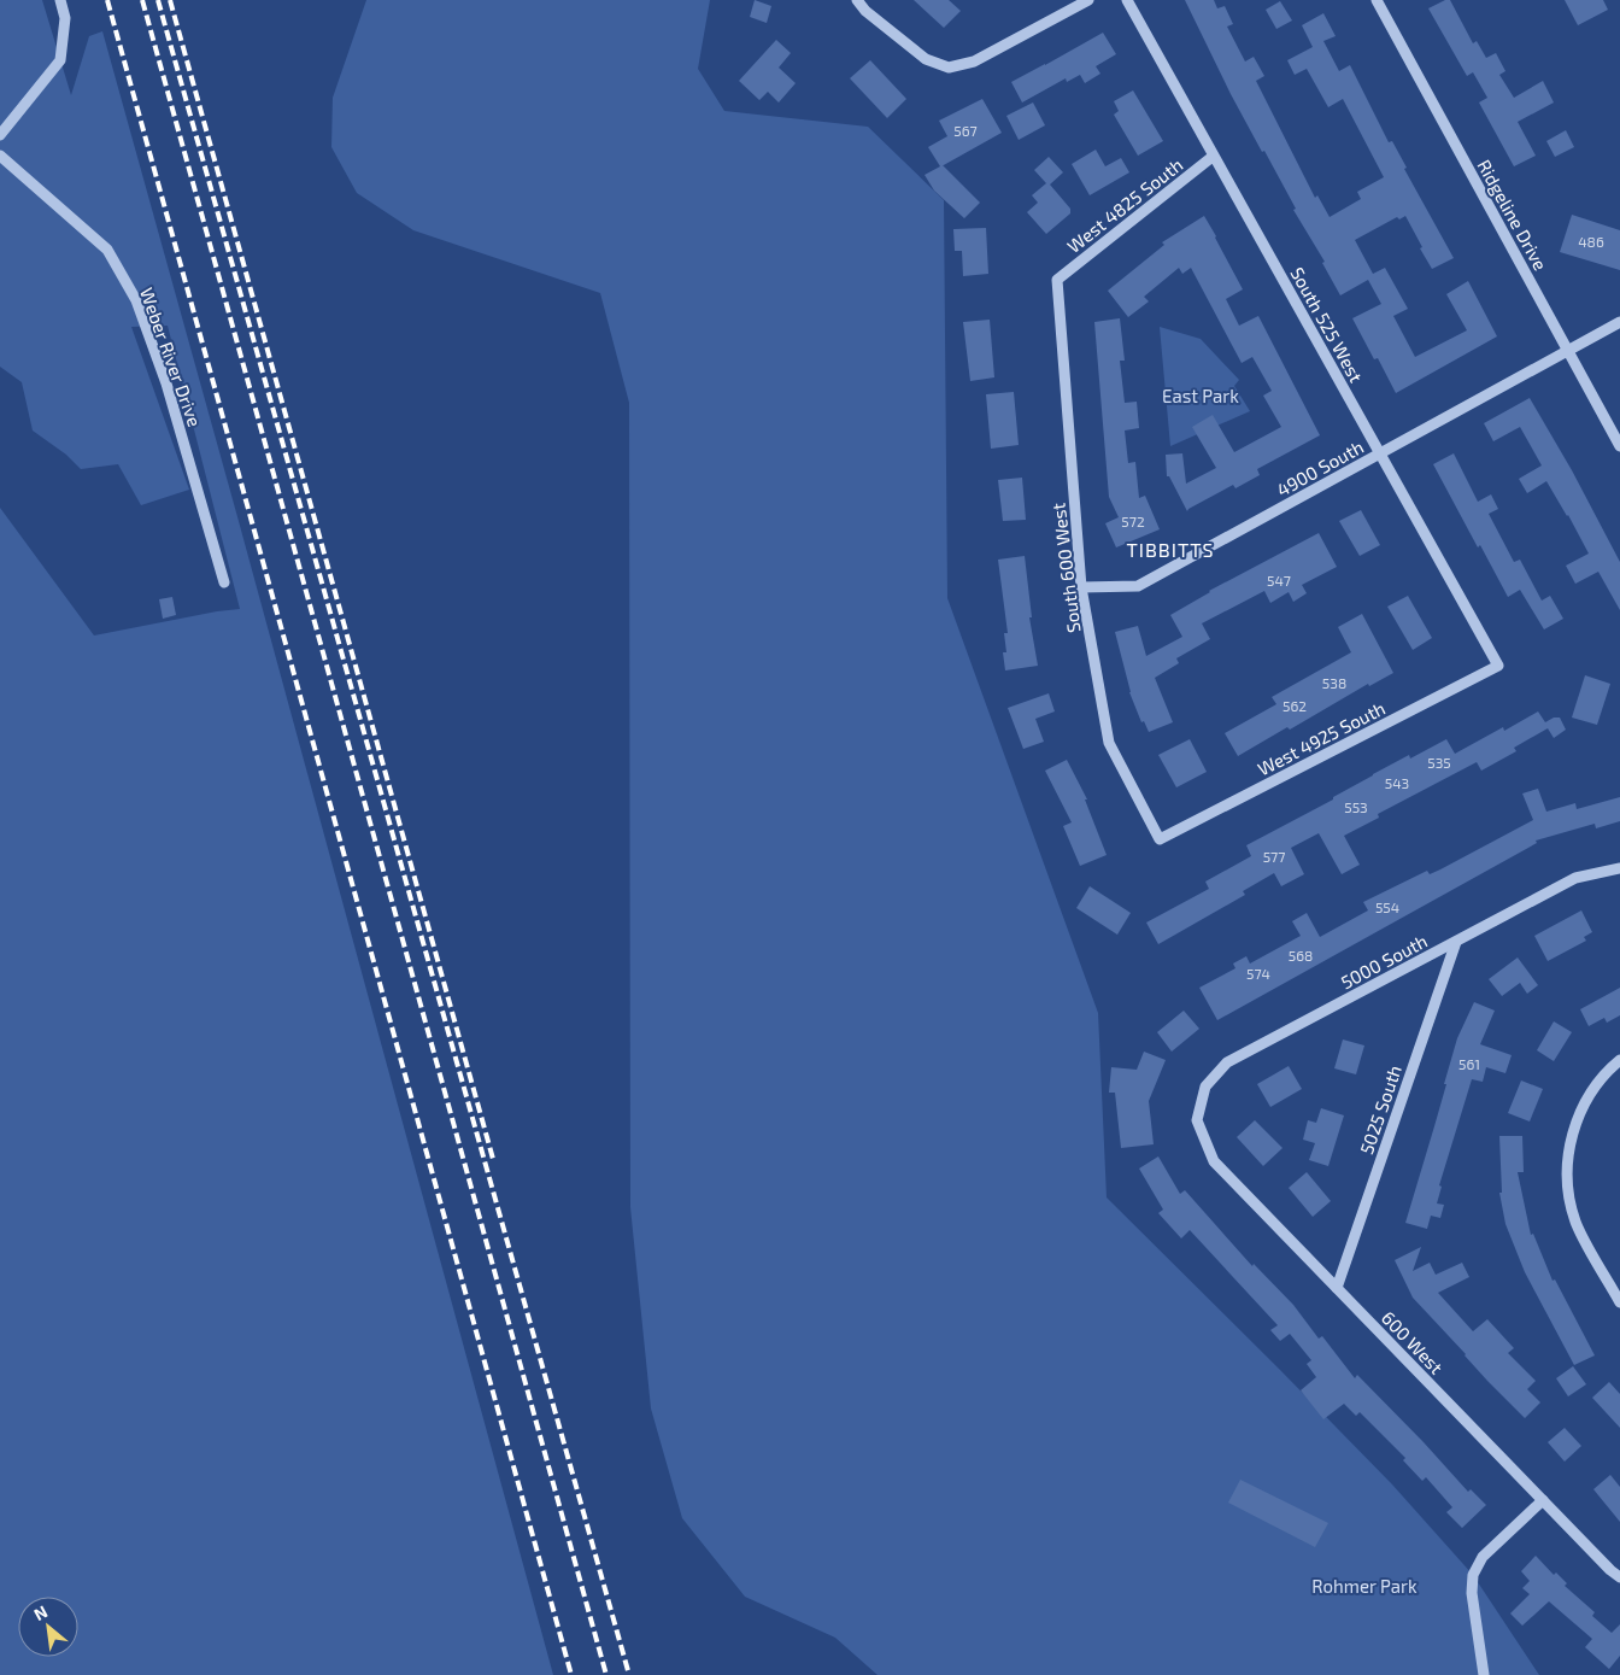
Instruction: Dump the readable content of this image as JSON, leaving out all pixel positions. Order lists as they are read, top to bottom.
{
  "streets": {
    "street": [
      "West 4825 South",
      "Ridgeline Drive",
      "South 525 West",
      "Weber River Drive",
      "4900 South",
      "South 600 West",
      "West 4925 South",
      "5000 South",
      "5025 South",
      "600 West"
    ]
  },
  "crossings": [
    ["West 4825 South", "South 525 West"],
    ["West 4825 South", "South 600 West"],
    ["Ridgeline Drive", "4900 South"],
    ["South 525 West", "4900 South"],
    ["South 525 West", "West 4925 South"],
    ["4900 South", "South 600 West"],
    ["South 600 West", "West 4925 South"],
    ["5000 South", "5025 South"],
    ["5000 South", "600 West"],
    ["5025 South", "600 West"]
  ],
  "districts": ["TIBBITTS"],
  "parks": ["East Park", "Rohmer Park"],
  "house_numbers": [
    "567",
    "486",
    "572",
    "547",
    "538",
    "562",
    "535",
    "543",
    "553",
    "577",
    "554",
    "568",
    "574",
    "561"
  ],
  "north": "top left"
}
